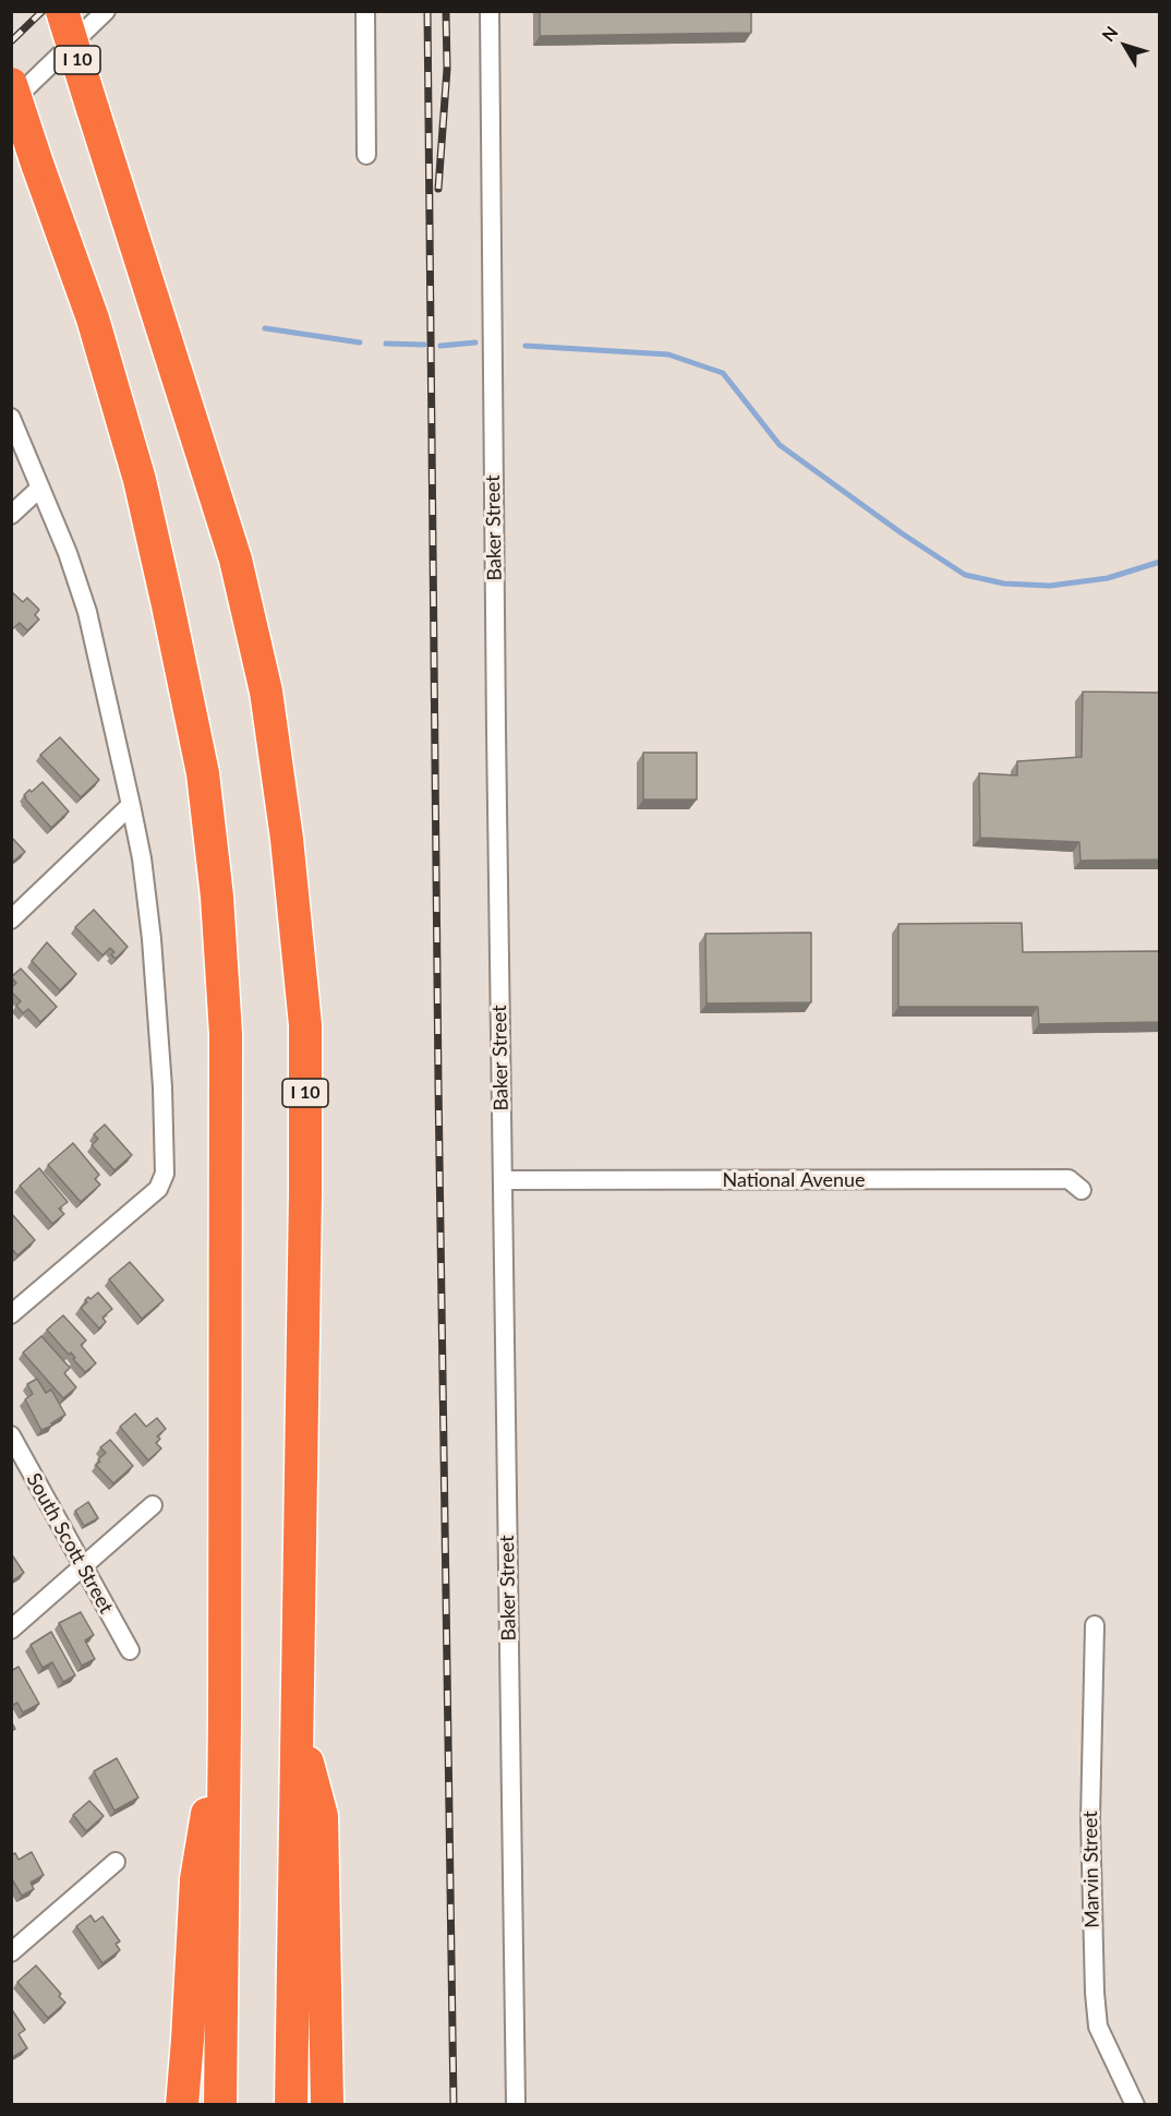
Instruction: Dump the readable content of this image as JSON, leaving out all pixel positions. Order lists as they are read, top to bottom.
{
  "streets": {
    "highway": ["I 10"],
    "street": [
      "Baker Street",
      "National Avenue",
      "South Scott Street",
      "Marvin Street"
    ]
  },
  "crossings": [
    ["Baker Street", "National Avenue"]
  ],
  "north": "top left"
}
